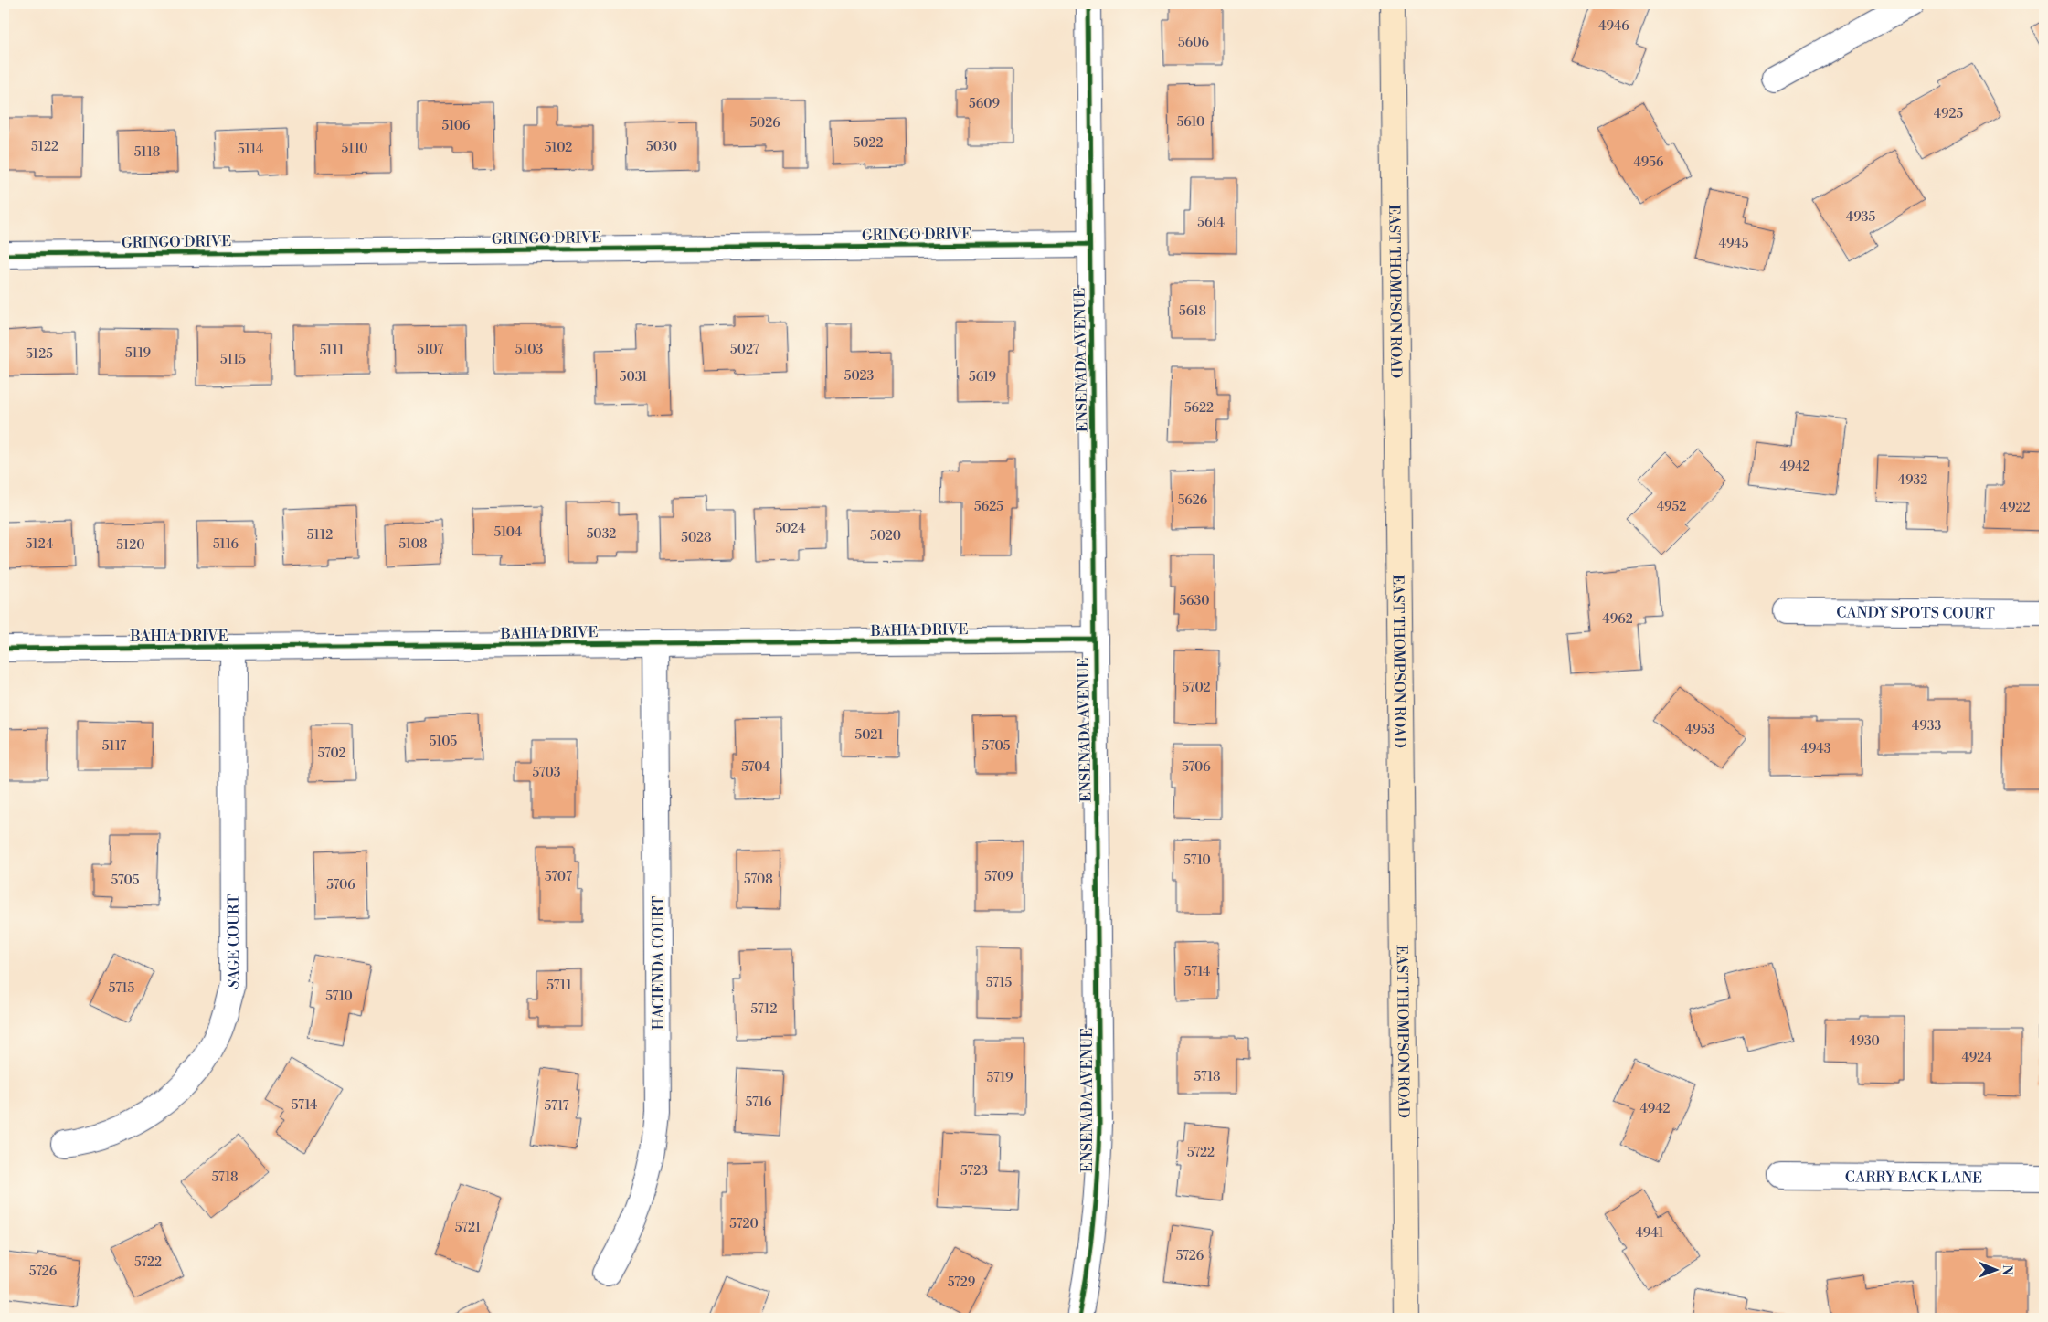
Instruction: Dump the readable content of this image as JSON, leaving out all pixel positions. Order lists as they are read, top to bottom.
{
  "streets": {
    "main road": ["EAST THOMPSON ROAD"],
    "street": [
      "GRINGO DRIVE",
      "ENSENADA AVENUE",
      "CANDY SPOTS COURT",
      "BAHIA DRIVE",
      "SAGE COURT",
      "HACIENDA COURT",
      "CARRY BACK LANE"
    ]
  },
  "crossings": [
    ["GRINGO DRIVE", "ENSENADA AVENUE"],
    ["ENSENADA AVENUE", "BAHIA DRIVE"],
    ["BAHIA DRIVE", "SAGE COURT"],
    ["BAHIA DRIVE", "HACIENDA COURT"]
  ],
  "house_numbers": [
    "4946",
    "5606",
    "5609",
    "4925",
    "5610",
    "5026",
    "5106",
    "5022",
    "5122",
    "5030",
    "5102",
    "5110",
    "5114",
    "5118",
    "4956",
    "4935",
    "5614",
    "4945",
    "5618",
    "5107",
    "5103",
    "5027",
    "5111",
    "5119",
    "5125",
    "5115",
    "5023",
    "5031",
    "5619",
    "5622",
    "4942",
    "4932",
    "5626",
    "5625",
    "4952",
    "4922",
    "5024",
    "5104",
    "5032",
    "5112",
    "5020",
    "5028",
    "5124",
    "5116",
    "5108",
    "5120",
    "5630",
    "4962",
    "5702",
    "4933",
    "4953",
    "5021",
    "5105",
    "5117",
    "5705",
    "4943",
    "5702",
    "5704",
    "5706",
    "5703",
    "5710",
    "5707",
    "5709",
    "5708",
    "5705",
    "5706",
    "5714",
    "5715",
    "5711",
    "5715",
    "5710",
    "5712",
    "4930",
    "4924",
    "5718",
    "5719",
    "5716",
    "5714",
    "5717",
    "4942",
    "5722",
    "5723",
    "5718",
    "5720",
    "5721",
    "4941",
    "5726",
    "5722",
    "5726",
    "5729"
  ],
  "north": "right"
}
